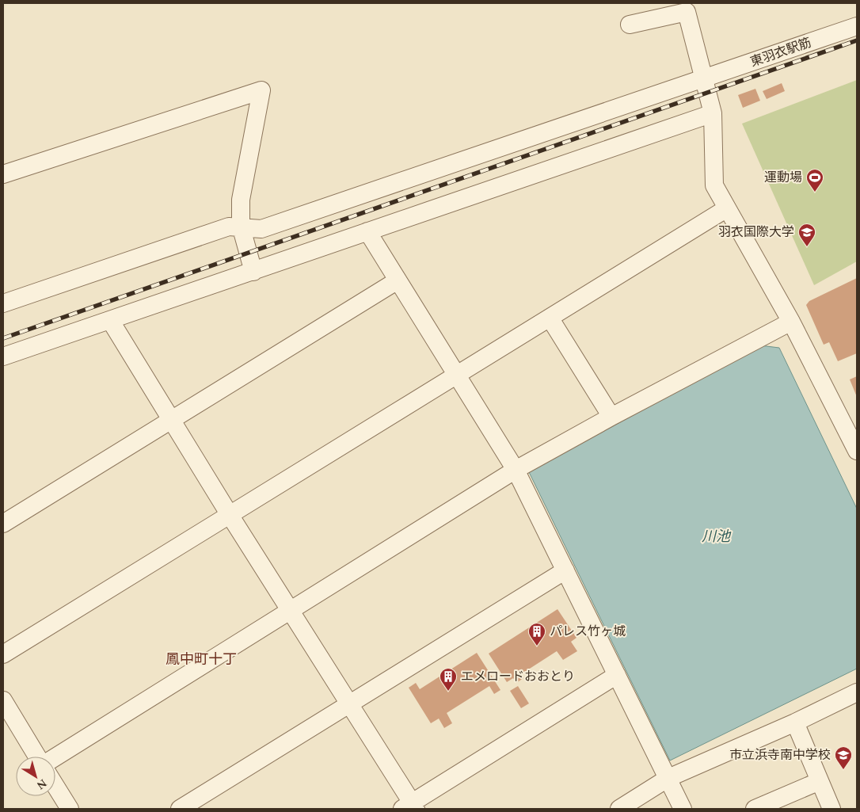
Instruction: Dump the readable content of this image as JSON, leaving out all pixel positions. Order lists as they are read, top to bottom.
{
  "streets": {
    "street": ["東羽衣駅筋"]
  },
  "districts": ["鳳中町十丁"],
  "water": ["川池"],
  "places": {
    "sports": ["運動場"],
    "school or university": ["羽衣国際大学", "市立浜寺南中学校"],
    "building": ["パレス竹ヶ城", "エメロードおおとり"]
  },
  "north": "bottom right"
}
